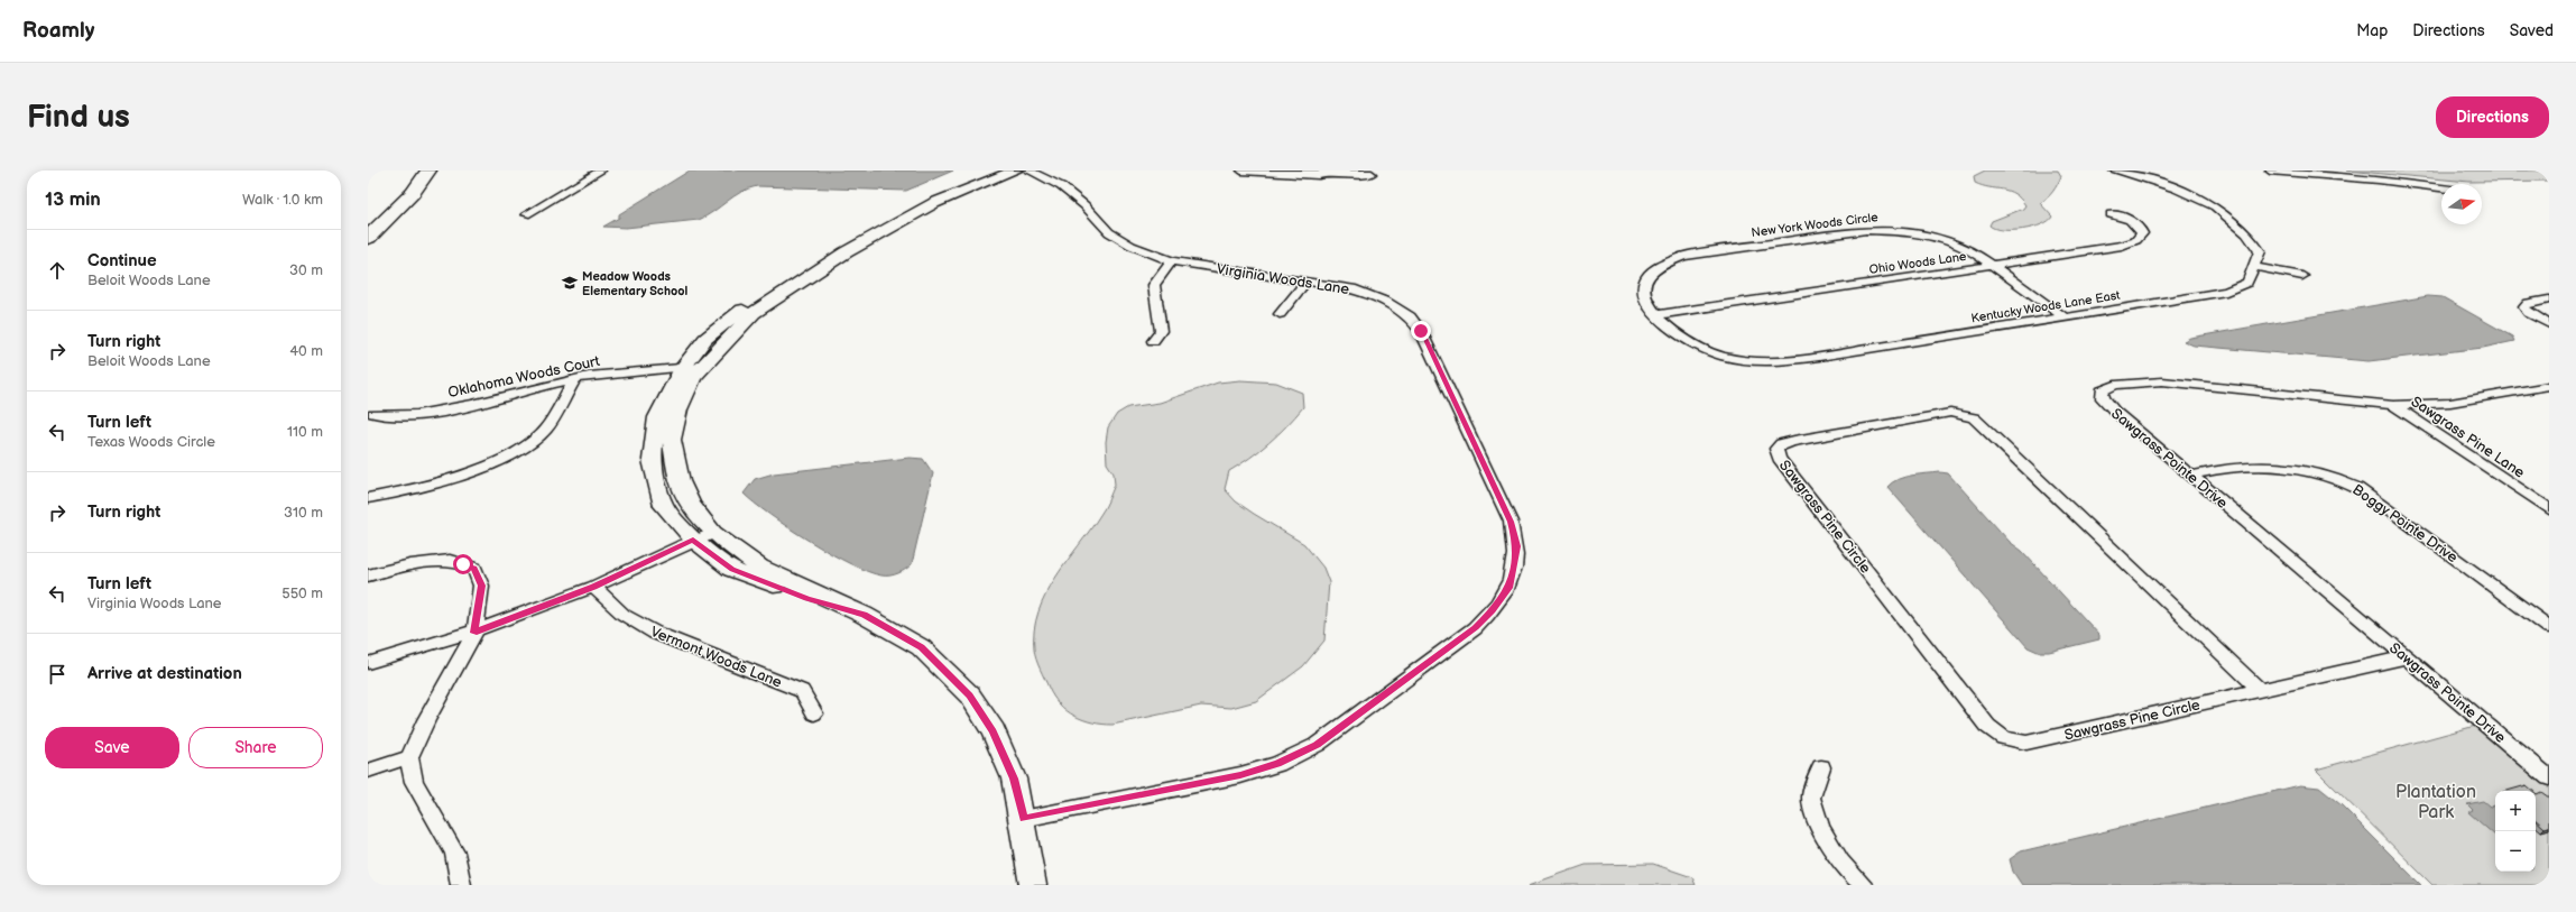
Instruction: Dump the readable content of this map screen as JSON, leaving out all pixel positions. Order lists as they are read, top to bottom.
{
  "streets": {
    "street": [
      "New York Woods Circle",
      "Ohio Woods Lane",
      "Virginia Woods Lane",
      "Kentucky Woods Lane East",
      "Oklahoma Woods Court",
      "Sawgrass Pine Lane",
      "Sawgrass Pointe Drive",
      "Sawgrass Pine Circle",
      "Boggy Pointe Drive",
      "Vermont Woods Lane"
    ]
  },
  "crossings": [
    ["New York Woods Circle", "Ohio Woods Lane"],
    ["New York Woods Circle", "Kentucky Woods Lane East"],
    ["Ohio Woods Lane", "Kentucky Woods Lane East"],
    ["Sawgrass Pine Lane", "Sawgrass Pointe Drive"],
    ["Sawgrass Pointe Drive", "Sawgrass Pine Circle"],
    ["Sawgrass Pointe Drive", "Boggy Pointe Drive"]
  ],
  "parks": ["Plantation Park"],
  "places": {
    "school or university": ["Meadow Woods Elementary School"]
  },
  "north": "right",
  "page": {
    "header": "Roamly",
    "nav": ["Map", "Directions", "Saved"],
    "buttons": [
      "Directions",
      ["Save", "Share"]
    ],
    "title": "Find us",
    "heading": ["13 min", "Walk · 1.0 km"],
    "list": [
      ["Continue", "Beloit Woods Lane", "30 m"],
      ["Turn right", "Beloit Woods Lane", "40 m"],
      ["Turn left", "Texas Woods Circle", "110 m"],
      ["Turn right", "310 m"],
      ["Turn left", "Virginia Woods Lane", "550 m"],
      "Arrive at destination"
    ],
    "map_buttons": ["+", "−"]
  }
}
